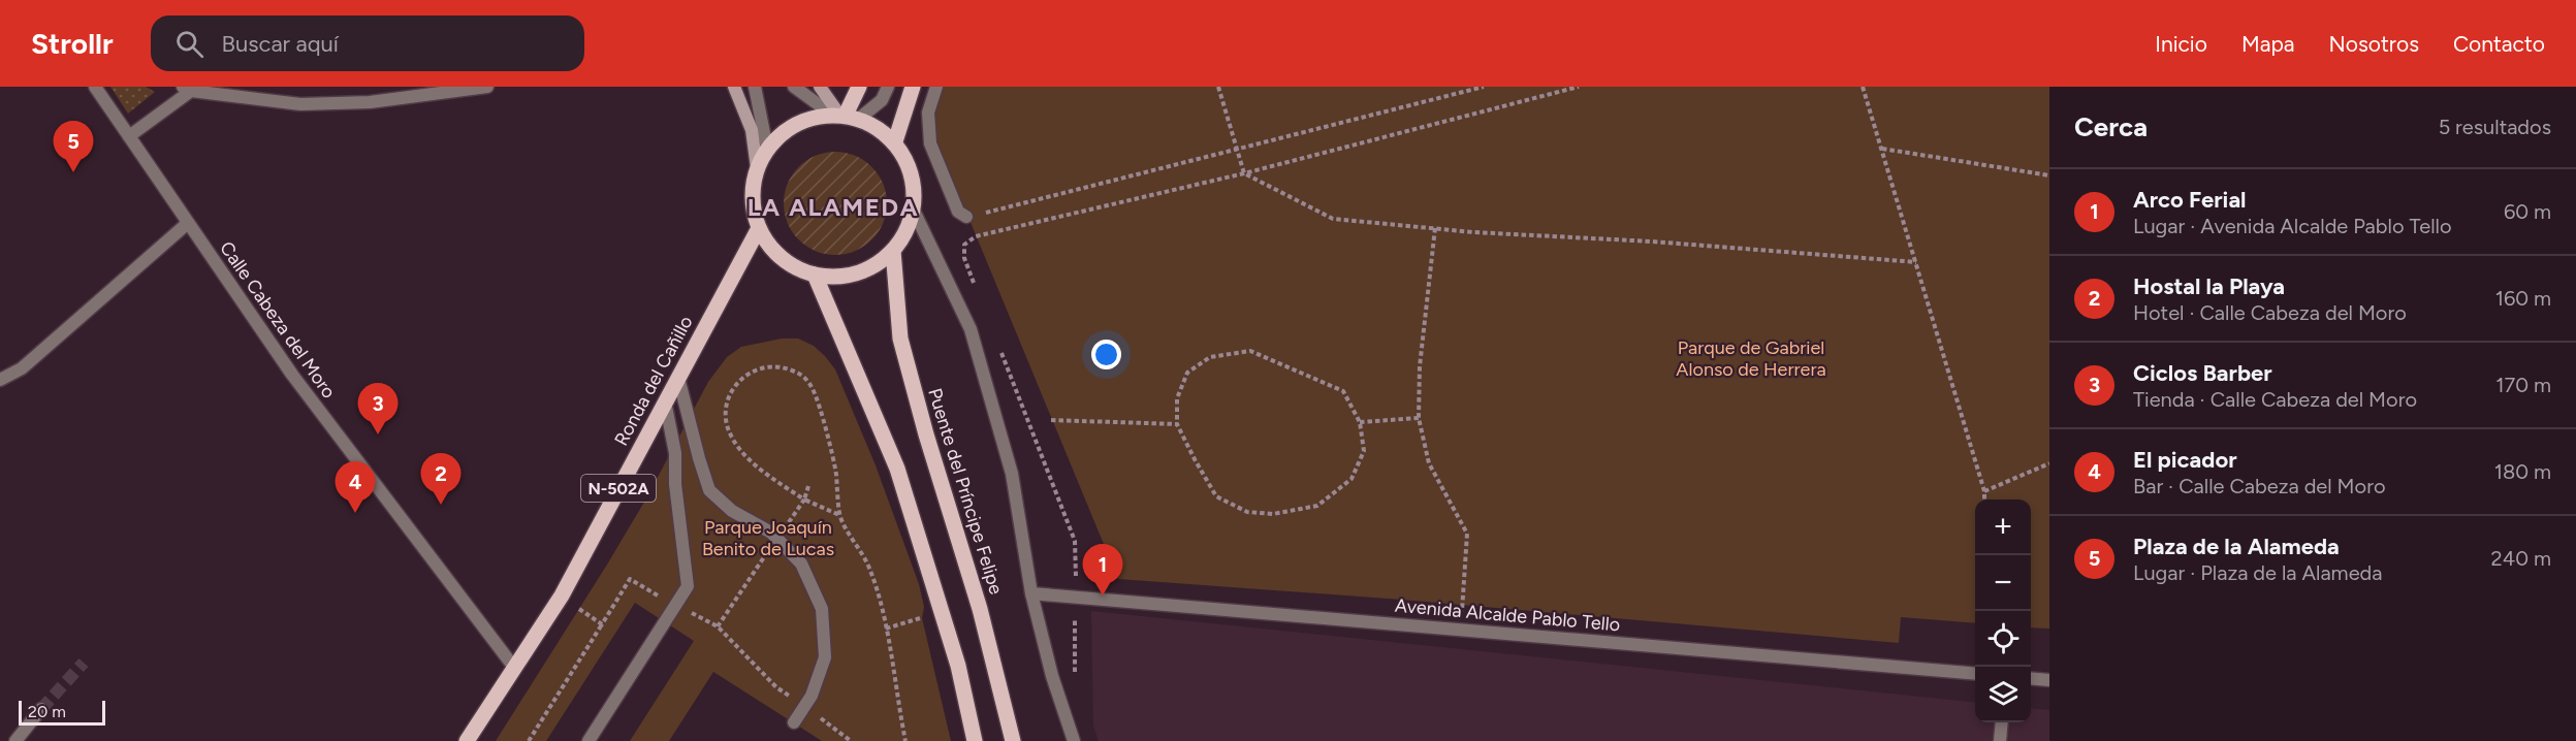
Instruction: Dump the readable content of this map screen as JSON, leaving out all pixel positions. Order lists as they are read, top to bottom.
{
  "streets": {
    "main road": ["Ronda del Cañillo", "N-502A", "Puente del Príncipe Felipe"],
    "street": ["Calle Cabeza del Moro", "Avenida Alcalde Pablo Tello"]
  },
  "crossings": [
    ["Calle Cabeza del Moro", "Ronda del Cañillo"],
    ["Ronda del Cañillo", "Puente del Príncipe Felipe"]
  ],
  "districts": ["LA ALAMEDA"],
  "parks": ["Parque de Gabriel Alonso de Herrera", "Parque Joaquín Benito de Lucas"],
  "scale_bar": "20 m",
  "page": {
    "header": "Strollr",
    "search": "Buscar aquí",
    "nav": [
      "Inicio",
      "Mapa",
      "Nosotros",
      "Contacto"
    ],
    "heading": ["Cerca", "5 resultados"],
    "pins": [
      "5",
      "3",
      "2",
      "4",
      "1"
    ],
    "list": [
      {
        "mark": "1",
        "name": "Arco Ferial",
        "note": "Lugar · Avenida Alcalde Pablo Tello",
        "value": "60 m"
      },
      {
        "mark": "2",
        "name": "Hostal la Playa",
        "note": "Hotel · Calle Cabeza del Moro",
        "value": "160 m"
      },
      {
        "mark": "3",
        "name": "Ciclos Barber",
        "note": "Tienda · Calle Cabeza del Moro",
        "value": "170 m"
      },
      {
        "mark": "4",
        "name": "El picador",
        "note": "Bar · Calle Cabeza del Moro",
        "value": "180 m"
      },
      {
        "mark": "5",
        "name": "Plaza de la Alameda",
        "note": "Lugar · Plaza de la Alameda",
        "value": "240 m"
      }
    ],
    "map_buttons": ["+", "−"],
    "scale": "20 m"
  }
}
